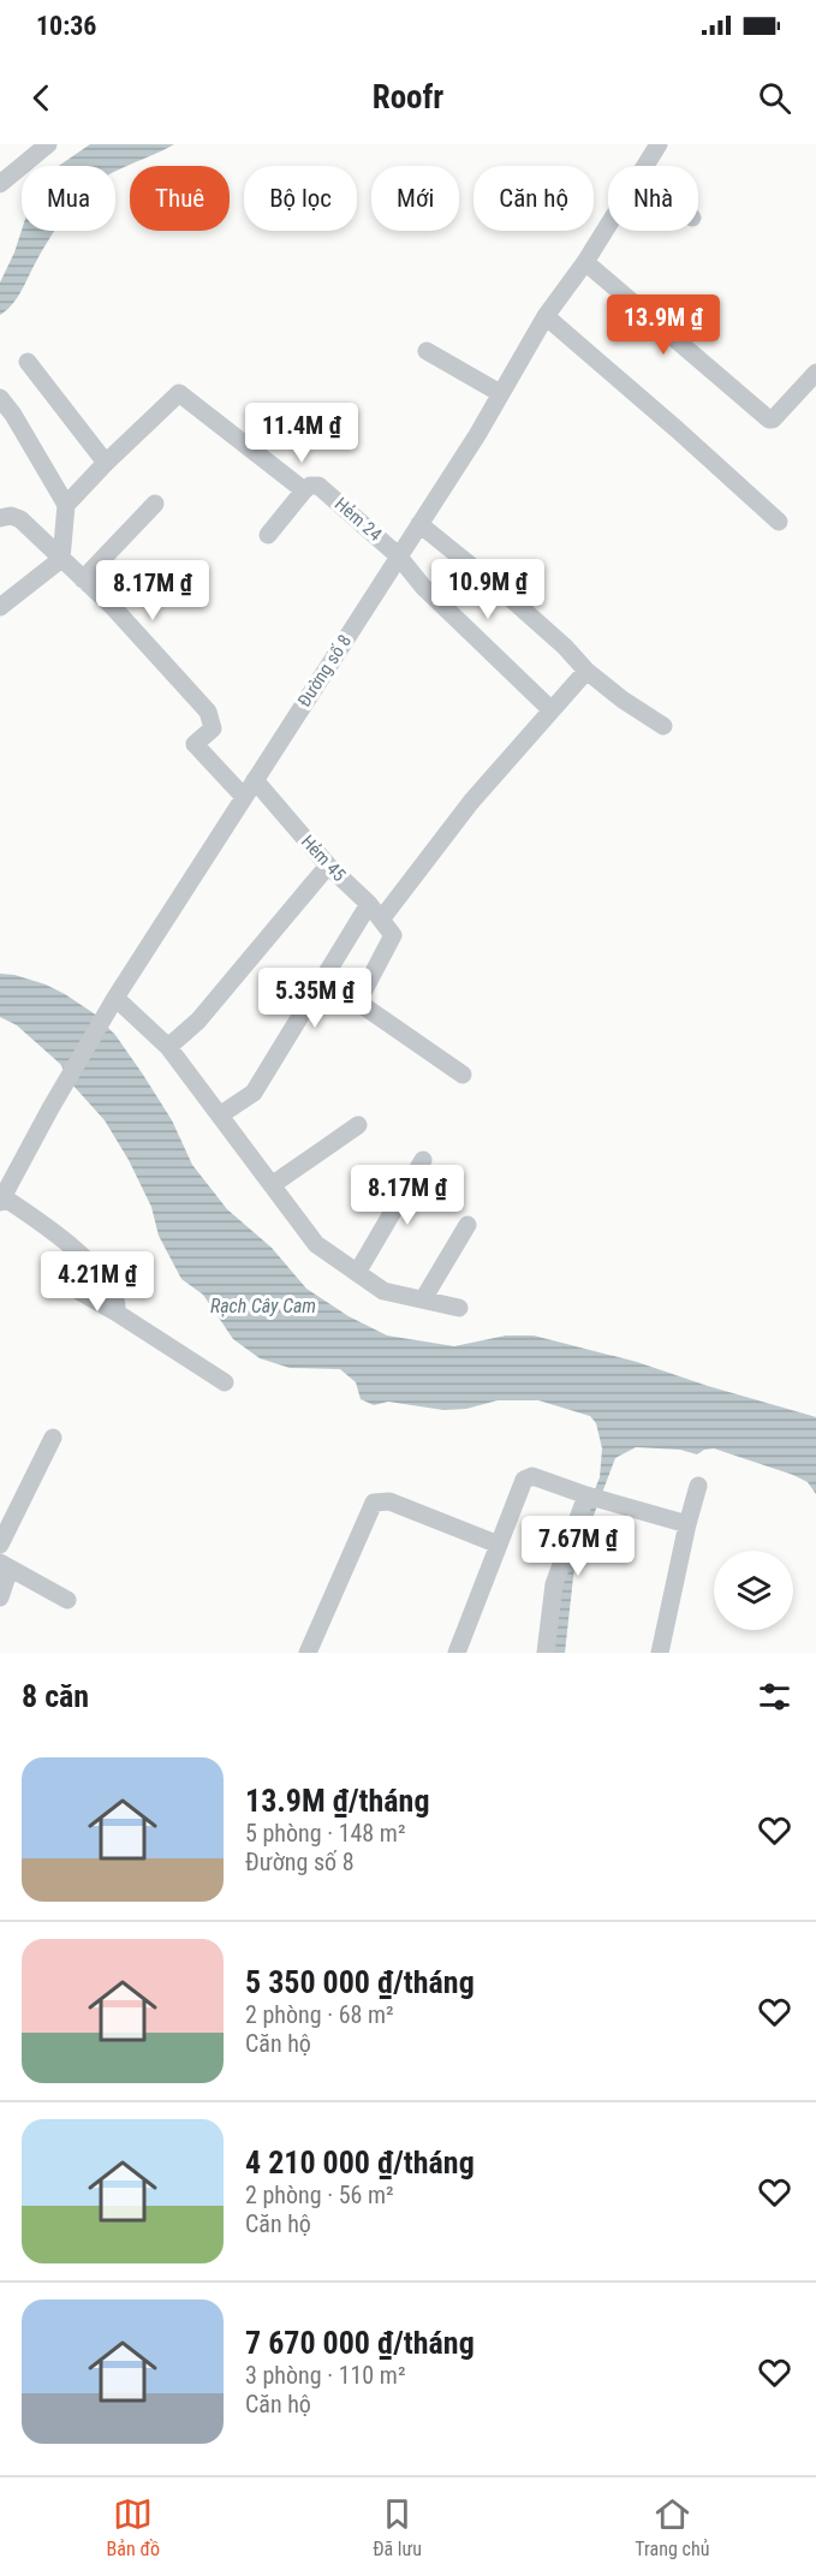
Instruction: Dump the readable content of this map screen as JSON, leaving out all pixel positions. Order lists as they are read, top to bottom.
{
  "streets": {
    "street": ["Hẻm 24", "Đường số 8", "Hẻm 45"]
  },
  "crossings": [
    ["Hẻm 24", "Đường số 8"],
    ["Đường số 8", "Hẻm 45"]
  ],
  "water": ["Rạch Cây Cam"],
  "page": {
    "status": "10:36",
    "header": "Roofr",
    "chip": [
      "Mua",
      "Thuê",
      "Bộ lọc",
      "Mới",
      "Căn hộ",
      "Nhà"
    ],
    "price": [
      "13.9M ₫",
      "11.4M ₫",
      "10.9M ₫",
      "8.17M ₫",
      "5.35M ₫",
      "8.17M ₫",
      "4.21M ₫",
      "7.67M ₫"
    ],
    "heading": "8 căn",
    "list": [
      {
        "name": "13.9M ₫/tháng",
        "note": "5 phòng · 148 m² · Đường số 8"
      },
      {
        "name": "5 350 000 ₫/tháng",
        "note": "2 phòng · 68 m² · Căn hộ"
      },
      {
        "name": "4 210 000 ₫/tháng",
        "note": "2 phòng · 56 m² · Căn hộ"
      },
      {
        "name": "7 670 000 ₫/tháng",
        "note": "3 phòng · 110 m² · Căn hộ"
      }
    ],
    "tabs": ["Bản đồ", "Đã lưu", "Trang chủ"]
  }
}
